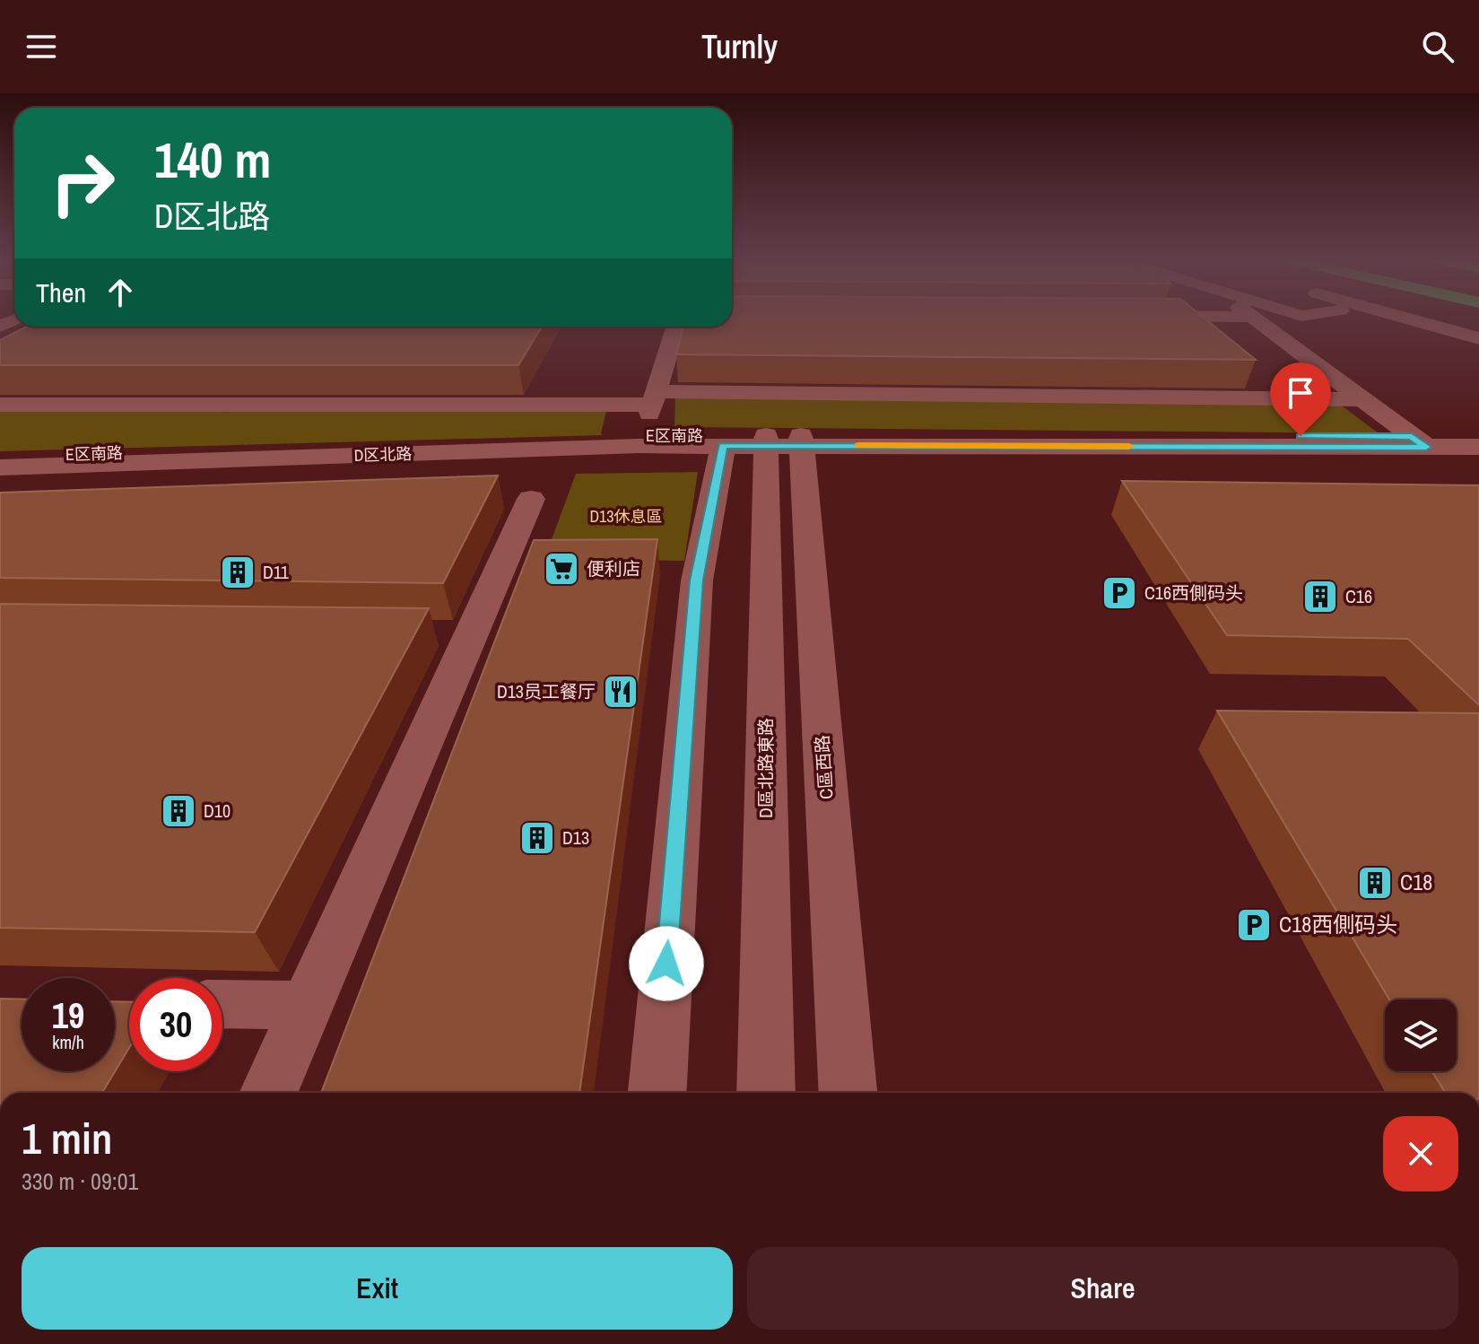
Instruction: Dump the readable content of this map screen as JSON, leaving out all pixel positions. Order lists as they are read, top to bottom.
{
  "streets": {
    "street": [
      "E区南路",
      "D区北路",
      "C區西路",
      "D區北路東路"
    ]
  },
  "crossings": [
    ["E区南路", "D区北路"],
    ["E区南路", "C區西路"],
    ["E区南路", "D區北路東路"],
    ["D区北路", "C區西路"],
    ["D区北路", "D區北路東路"],
    ["C區西路", "D區北路東路"]
  ],
  "parks": ["D13休息區"],
  "places": {
    "supermarket": ["便利店"],
    "building": [
      "D11",
      "C16",
      "D10",
      "D13",
      "C18"
    ],
    "parking": ["C16西側码头", "C18西側码头"],
    "restaurant": ["D13员工餐厅"]
  },
  "page": {
    "header": "Turnly",
    "turn": ["140 m", "D区北路"],
    "then": "Then",
    "speed": "19 km/h",
    "limit": "30",
    "heading": ["1 min", "330 m · 09:01"],
    "buttons": ["Exit", "Share"]
  }
}
